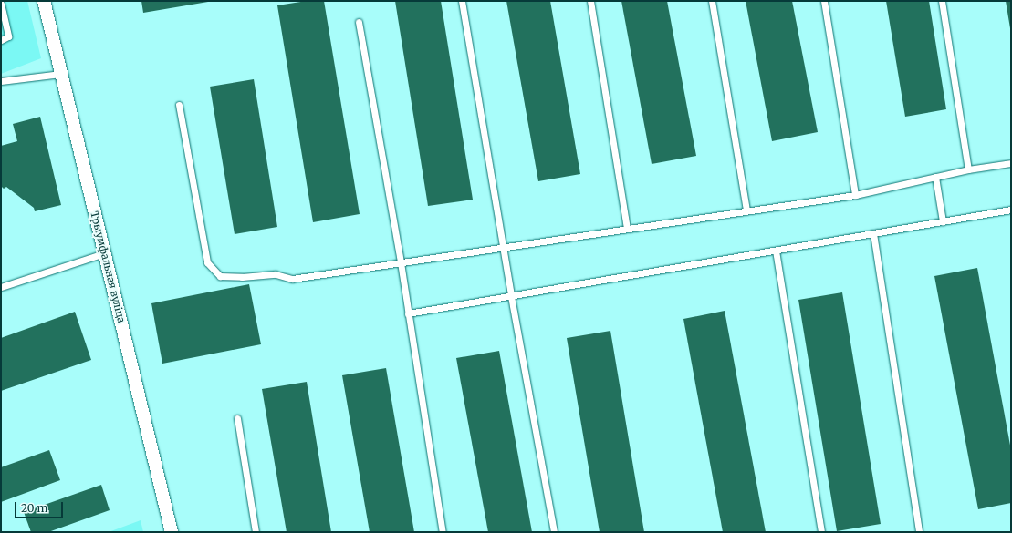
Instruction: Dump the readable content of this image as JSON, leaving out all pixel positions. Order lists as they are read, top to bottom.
{
  "streets": {
    "street": ["Трыумфальная вуліца"]
  },
  "scale_bar": "20 m"
}
